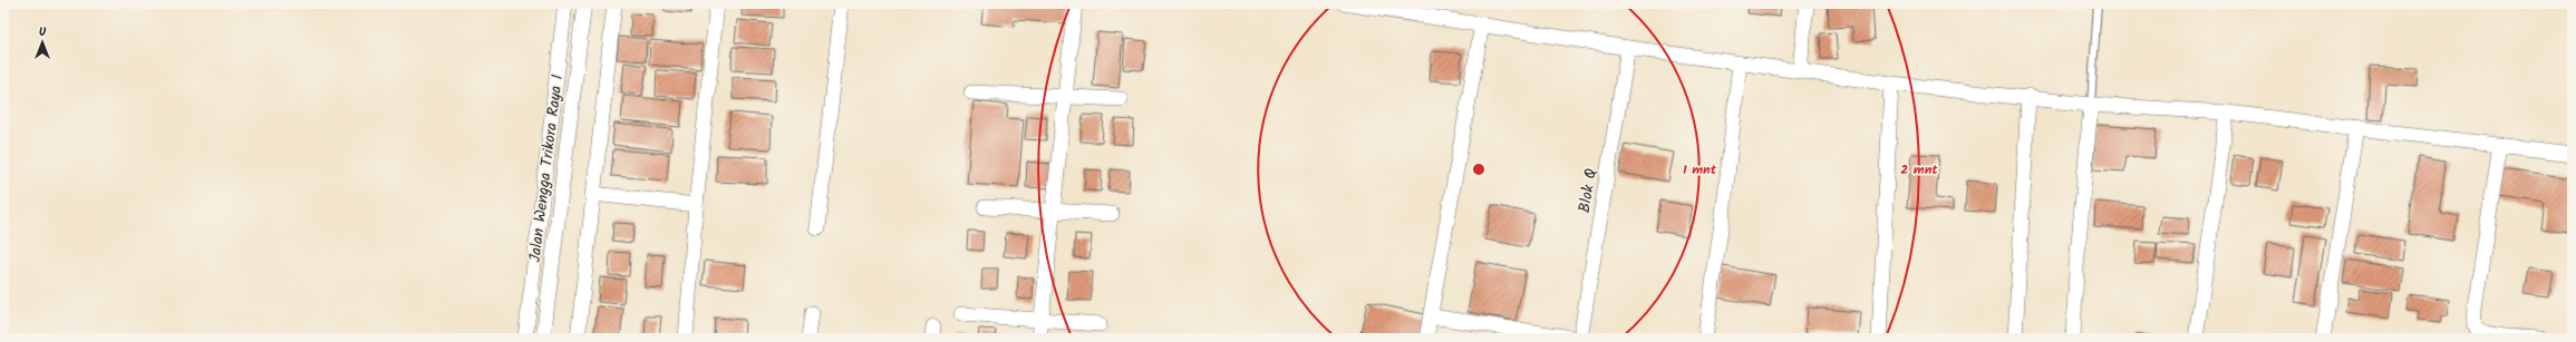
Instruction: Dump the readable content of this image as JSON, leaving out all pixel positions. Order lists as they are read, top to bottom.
{
  "streets": {
    "street": ["Jalan Wengga Trikora Raya I", "Blok Q"]
  },
  "north": "top",
  "rings": ["1 mnt", "2 mnt"]
}
